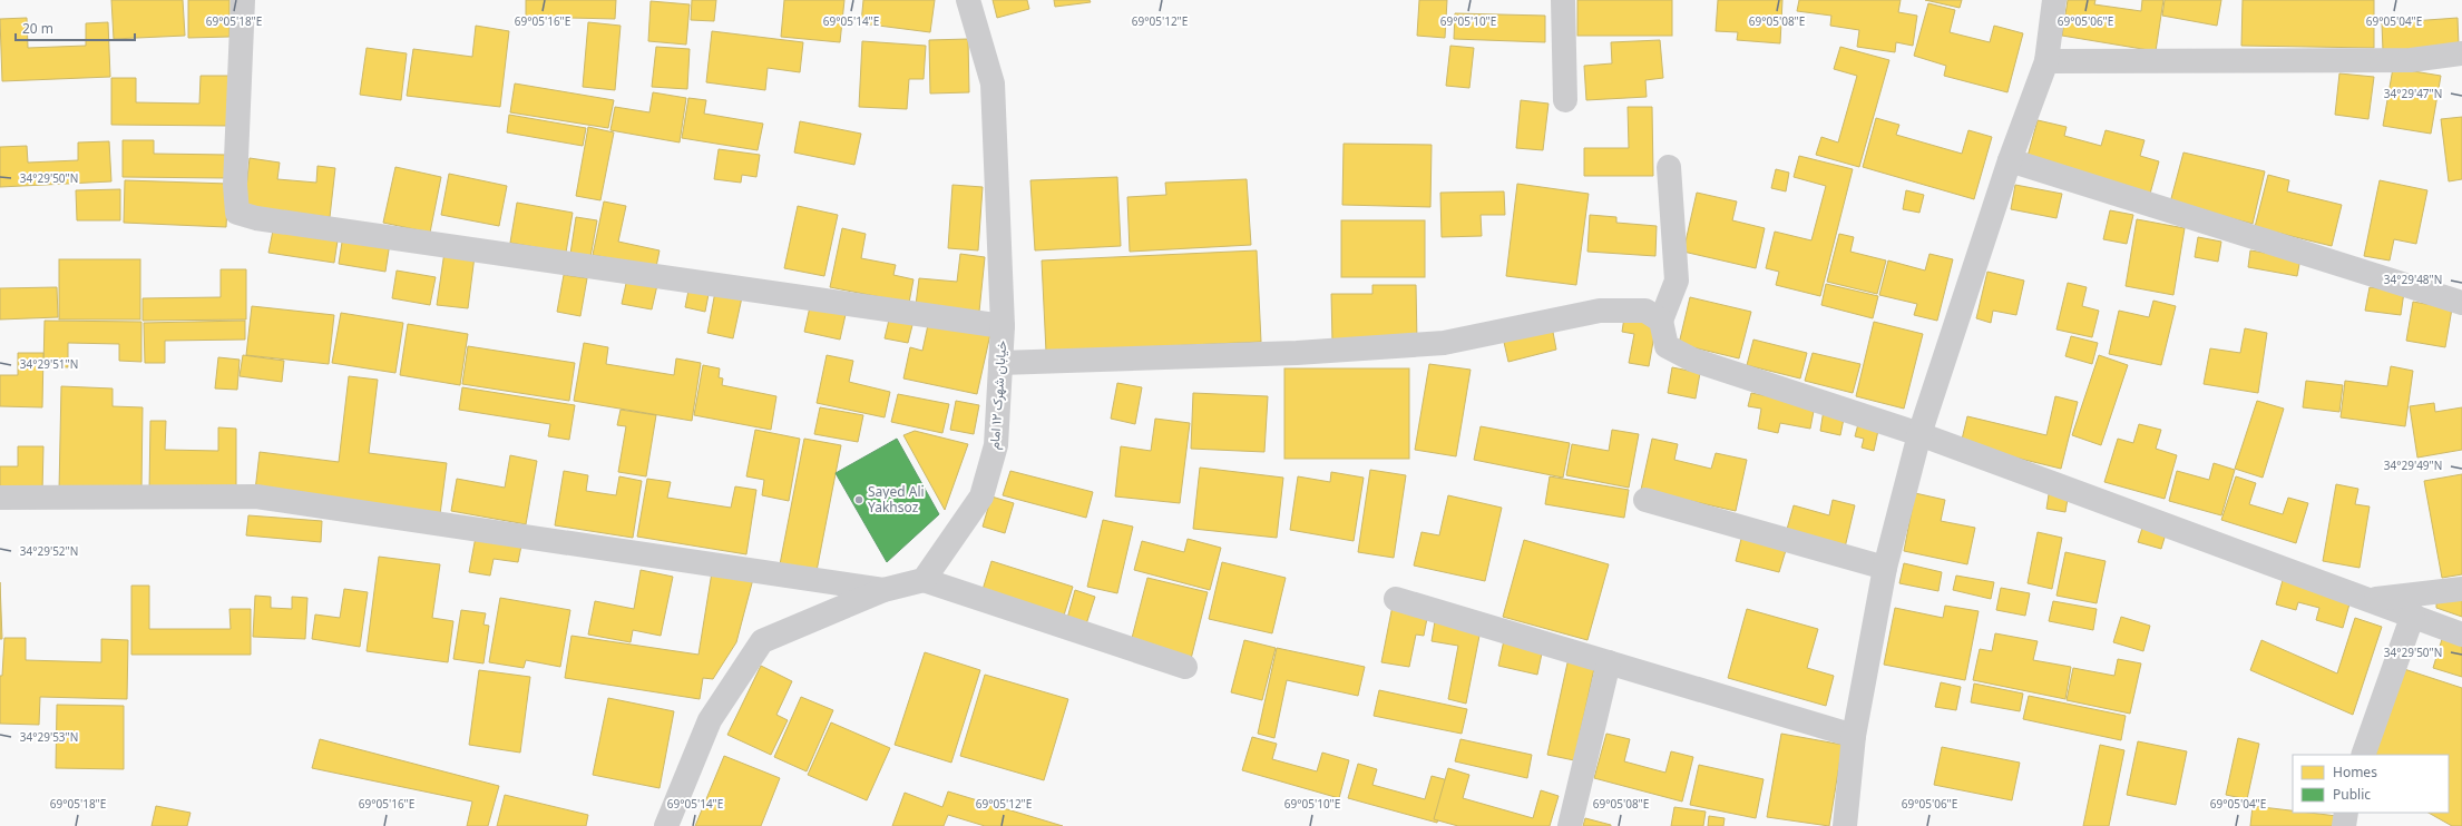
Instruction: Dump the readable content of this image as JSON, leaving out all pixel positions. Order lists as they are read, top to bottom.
{
  "streets": {
    "street": ["خیابان شهرک ۱۲ امام"]
  },
  "places": ["Sayed Ali Yakhsoz"],
  "legend": ["Homes", "Public"],
  "scale_bar": "20 m",
  "coordinates": [
    "69°05'18\"E",
    "69°05'16\"E",
    "69°05'14\"E",
    "69°05'12\"E",
    "69°05'10\"E",
    "69°05'08\"E",
    "69°05'06\"E",
    "69°05'04\"E",
    "34°29'47\"N",
    "34°29'50\"N",
    "34°29'48\"N",
    "34°29'51\"N",
    "34°29'49\"N",
    "34°29'52\"N",
    "34°29'53\"N"
  ]
}
